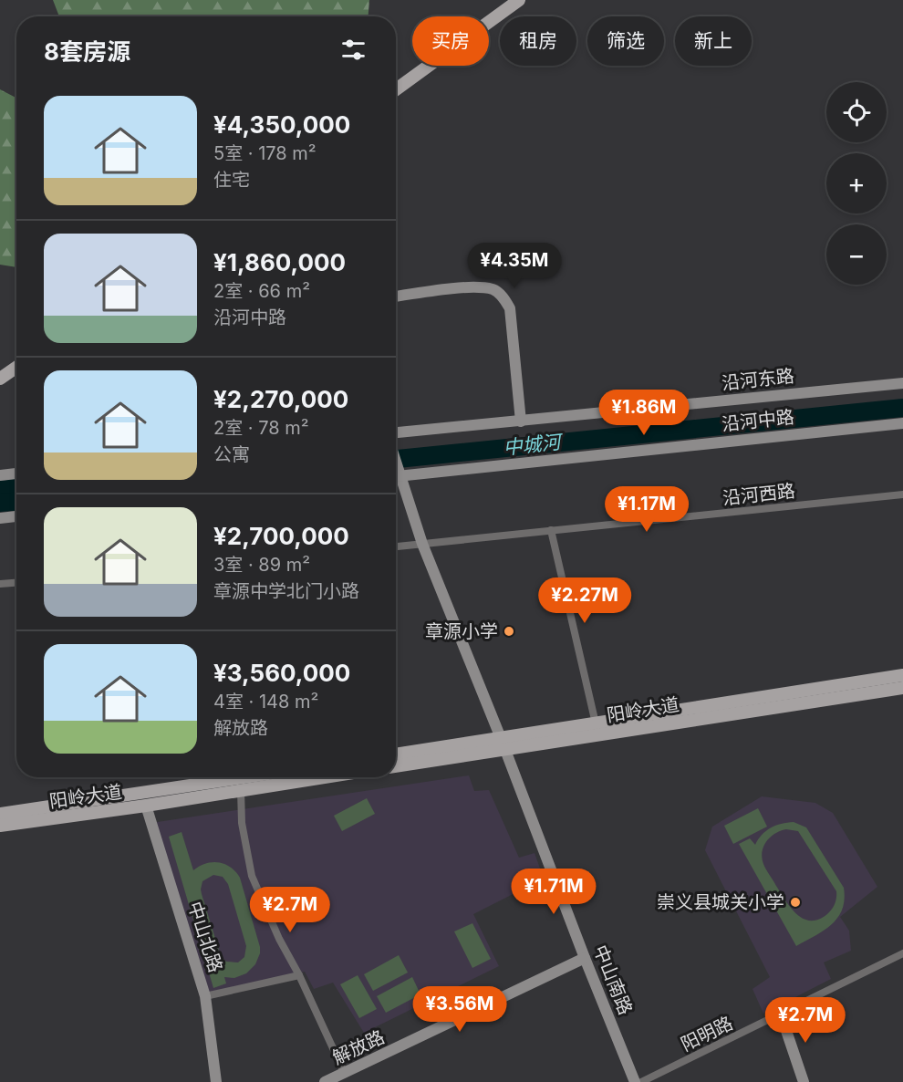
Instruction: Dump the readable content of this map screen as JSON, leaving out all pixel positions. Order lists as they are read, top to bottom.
{
  "streets": {
    "main road": ["阳岭大道"],
    "street": [
      "沿河东路",
      "沿河中路",
      "沿河西路",
      "中山北路",
      "中山南路",
      "阳明路",
      "解放路"
    ]
  },
  "crossings": [
    ["沿河西路", "中山南路"],
    ["阳岭大道", "中山北路"],
    ["阳岭大道", "中山南路"],
    ["中山南路", "解放路"]
  ],
  "water": ["中城河"],
  "places": ["章源小学", "崇义县城关小学"],
  "page": {
    "chip": [
      "买房",
      "租房",
      "筛选",
      "新上"
    ],
    "heading": "8套房源",
    "map_buttons": ["+", "−"],
    "list": [
      {
        "name": "¥4,350,000",
        "note": "5室 · 178 m² · 住宅"
      },
      {
        "name": "¥1,860,000",
        "note": "2室 · 66 m² · 沿河中路"
      },
      {
        "name": "¥2,270,000",
        "note": "2室 · 78 m² · 公寓"
      },
      {
        "name": "¥2,700,000",
        "note": "3室 · 89 m² · 章源中学北门小路"
      },
      {
        "name": "¥3,560,000",
        "note": "4室 · 148 m² · 解放路"
      }
    ],
    "price": [
      "¥4.35M",
      "¥1.86M",
      "¥1.17M",
      "¥2.27M",
      "¥1.71M",
      "¥2.7M",
      "¥3.56M",
      "¥2.7M"
    ]
  }
}
